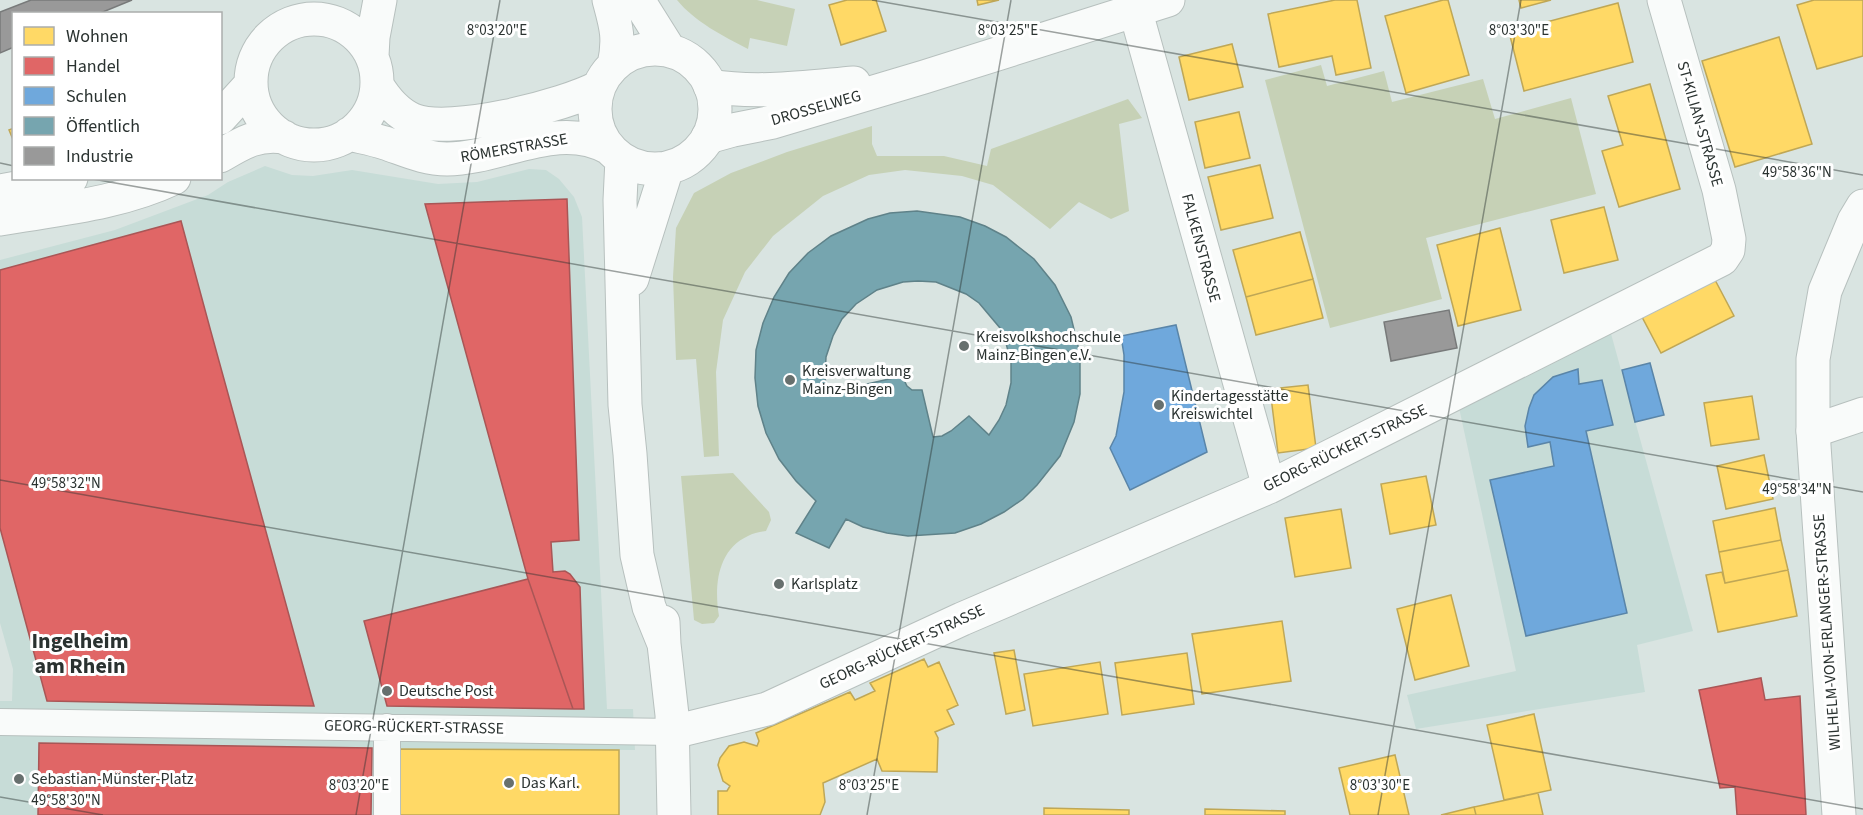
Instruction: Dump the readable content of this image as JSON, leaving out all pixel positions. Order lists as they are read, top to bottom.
{
  "streets": {
    "main road": [
      "DROSSELWEG",
      "ST-KILIAN-STRASSE",
      "RÖMERSTRASSE",
      "FALKENSTRASSE",
      "GEORG-RÜCKERT-STRASSE",
      "WILHELM-VON-ERLANGER-STRASSE"
    ]
  },
  "crossings": [
    ["DROSSELWEG", "RÖMERSTRASSE"],
    ["DROSSELWEG", "FALKENSTRASSE"],
    ["ST-KILIAN-STRASSE", "GEORG-RÜCKERT-STRASSE"],
    ["FALKENSTRASSE", "GEORG-RÜCKERT-STRASSE"]
  ],
  "districts": ["Ingelheim am Rhein"],
  "places": [
    "Kreisvolkshochschule Mainz-Bingen e.V.",
    "Kreisverwaltung Mainz-Bingen",
    "Kindertagesstätte Kreiswichtel",
    "Karlsplatz",
    "Deutsche Post",
    "Sebastian-Münster-Platz",
    "Das Karl."
  ],
  "legend": [
    "Wohnen",
    "Handel",
    "Schulen",
    "Öffentlich",
    "Industrie"
  ],
  "coordinates": [
    "8°03'20\"E",
    "8°03'25\"E",
    "8°03'30\"E",
    "49°58'36\"N",
    "49°58'32\"N",
    "49°58'34\"N",
    "49°58'30\"N"
  ]
}
